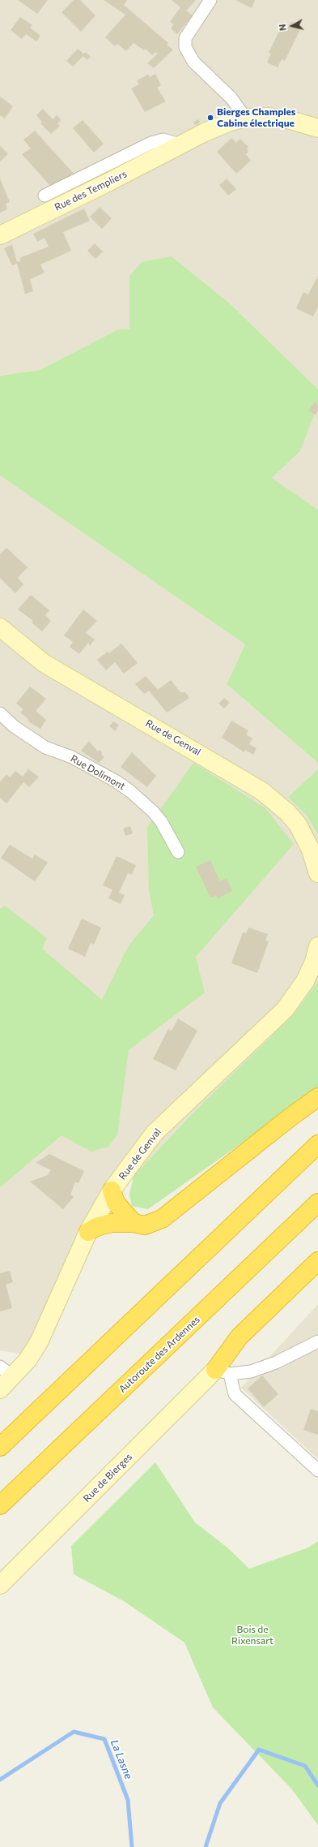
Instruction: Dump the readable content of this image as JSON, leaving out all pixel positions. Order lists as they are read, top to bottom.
{
  "streets": {
    "highway": ["Autoroute des Ardennes"],
    "street": [
      "Rue des Templiers",
      "Rue de Genval",
      "Rue Dolimont",
      "Rue de Bierges"
    ]
  },
  "water": ["La Lasne"],
  "parks": ["Bois de Rixensart"],
  "places": ["Bierges Champles Cabine électrique"],
  "north": "left"
}
